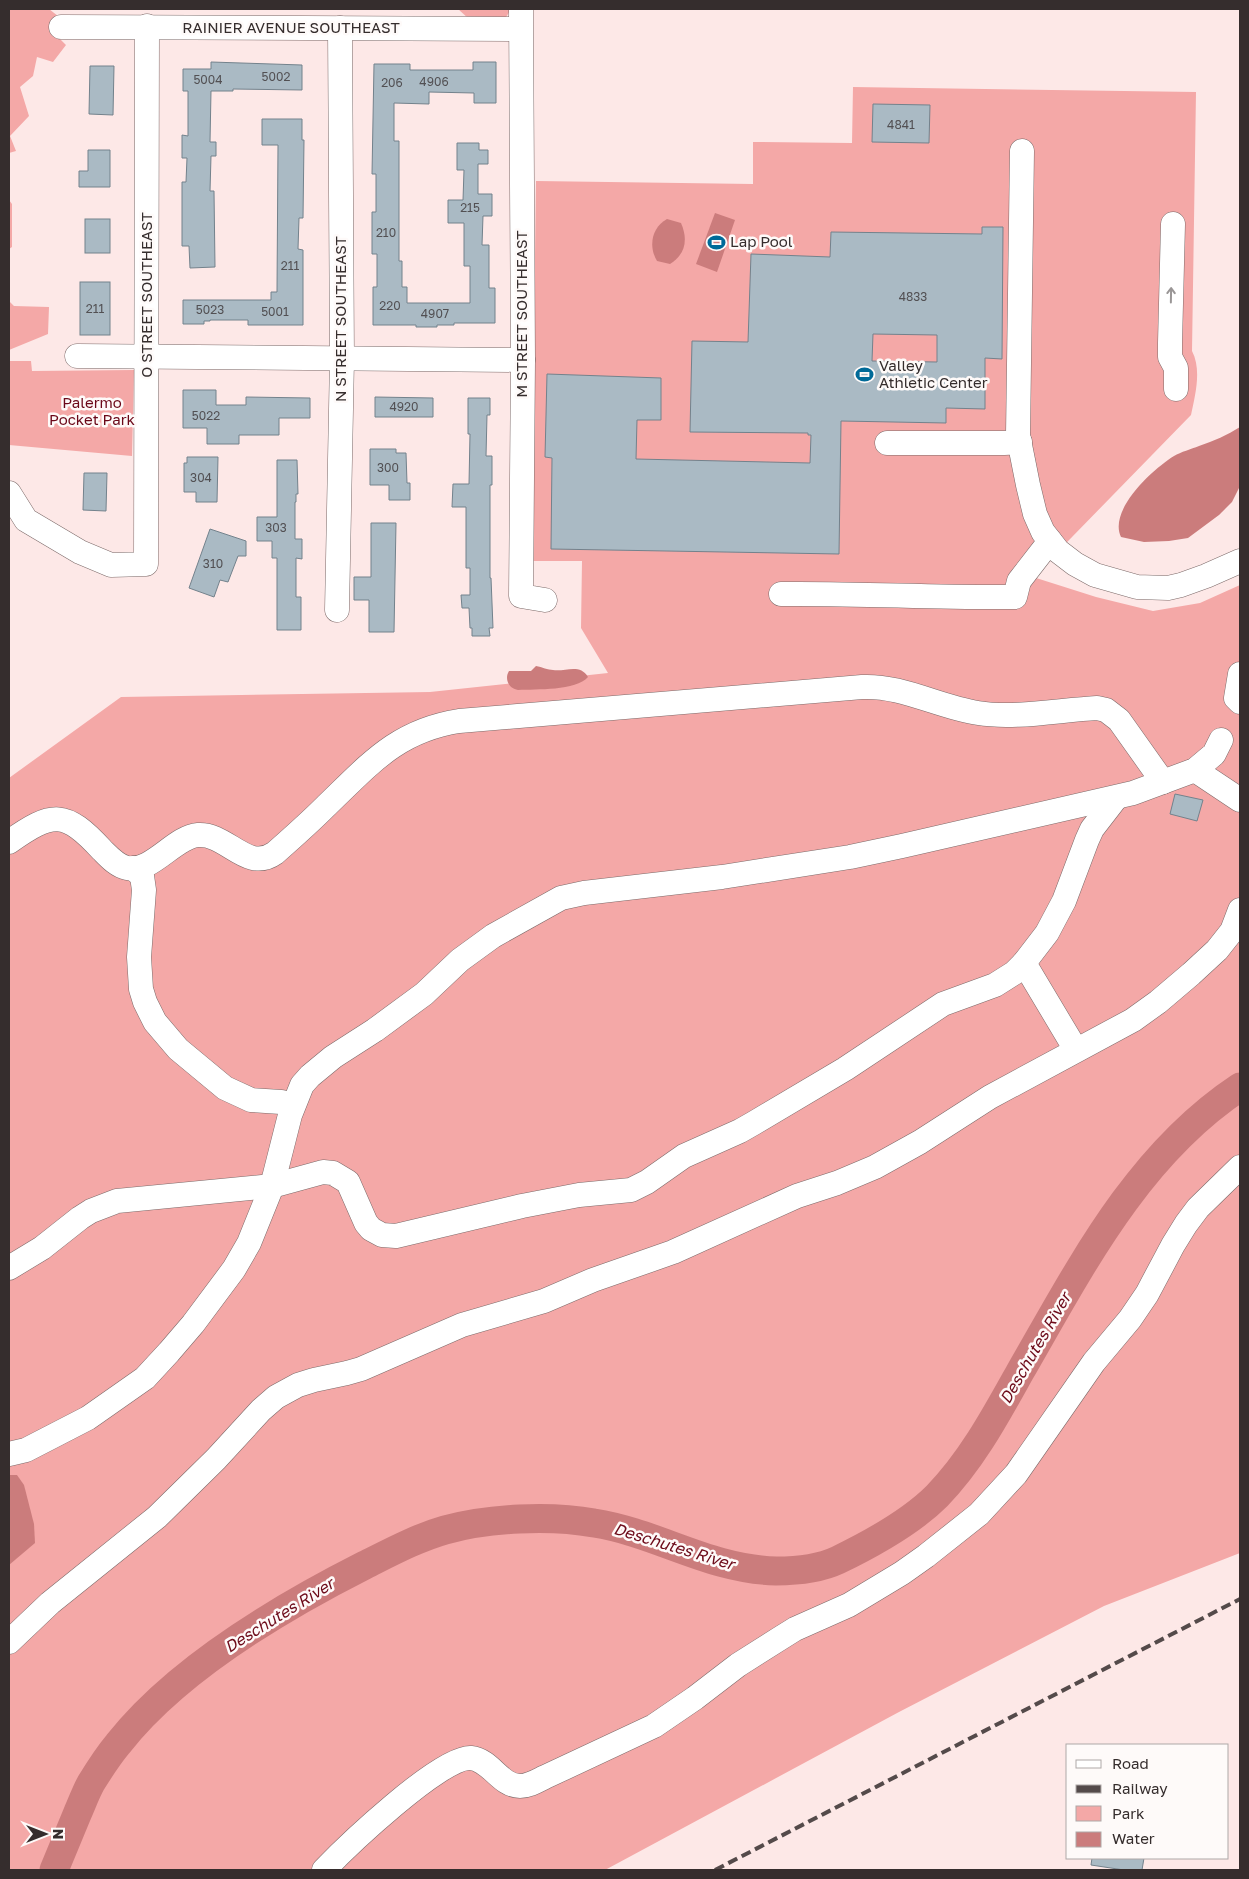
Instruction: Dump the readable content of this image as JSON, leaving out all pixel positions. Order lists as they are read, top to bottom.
{
  "streets": {
    "street": [
      "RAINIER AVENUE SOUTHEAST",
      "O STREET SOUTHEAST",
      "M STREET SOUTHEAST",
      "N STREET SOUTHEAST"
    ]
  },
  "crossings": [
    ["RAINIER AVENUE SOUTHEAST", "O STREET SOUTHEAST"],
    ["RAINIER AVENUE SOUTHEAST", "M STREET SOUTHEAST"],
    ["RAINIER AVENUE SOUTHEAST", "N STREET SOUTHEAST"]
  ],
  "water": ["Deschutes River"],
  "parks": ["Palermo Pocket Park"],
  "places": {
    "sports": ["Lap Pool", "Valley Athletic Center"]
  },
  "house_numbers": [
    "5002",
    "5004",
    "4906",
    "206",
    "4841",
    "215",
    "210",
    "211",
    "4833",
    "220",
    "211",
    "5023",
    "5001",
    "4907",
    "4920",
    "5022",
    "300",
    "304",
    "303",
    "310"
  ],
  "legend": [
    "Road",
    "Railway",
    "Park",
    "Water"
  ],
  "north": "right"
}
